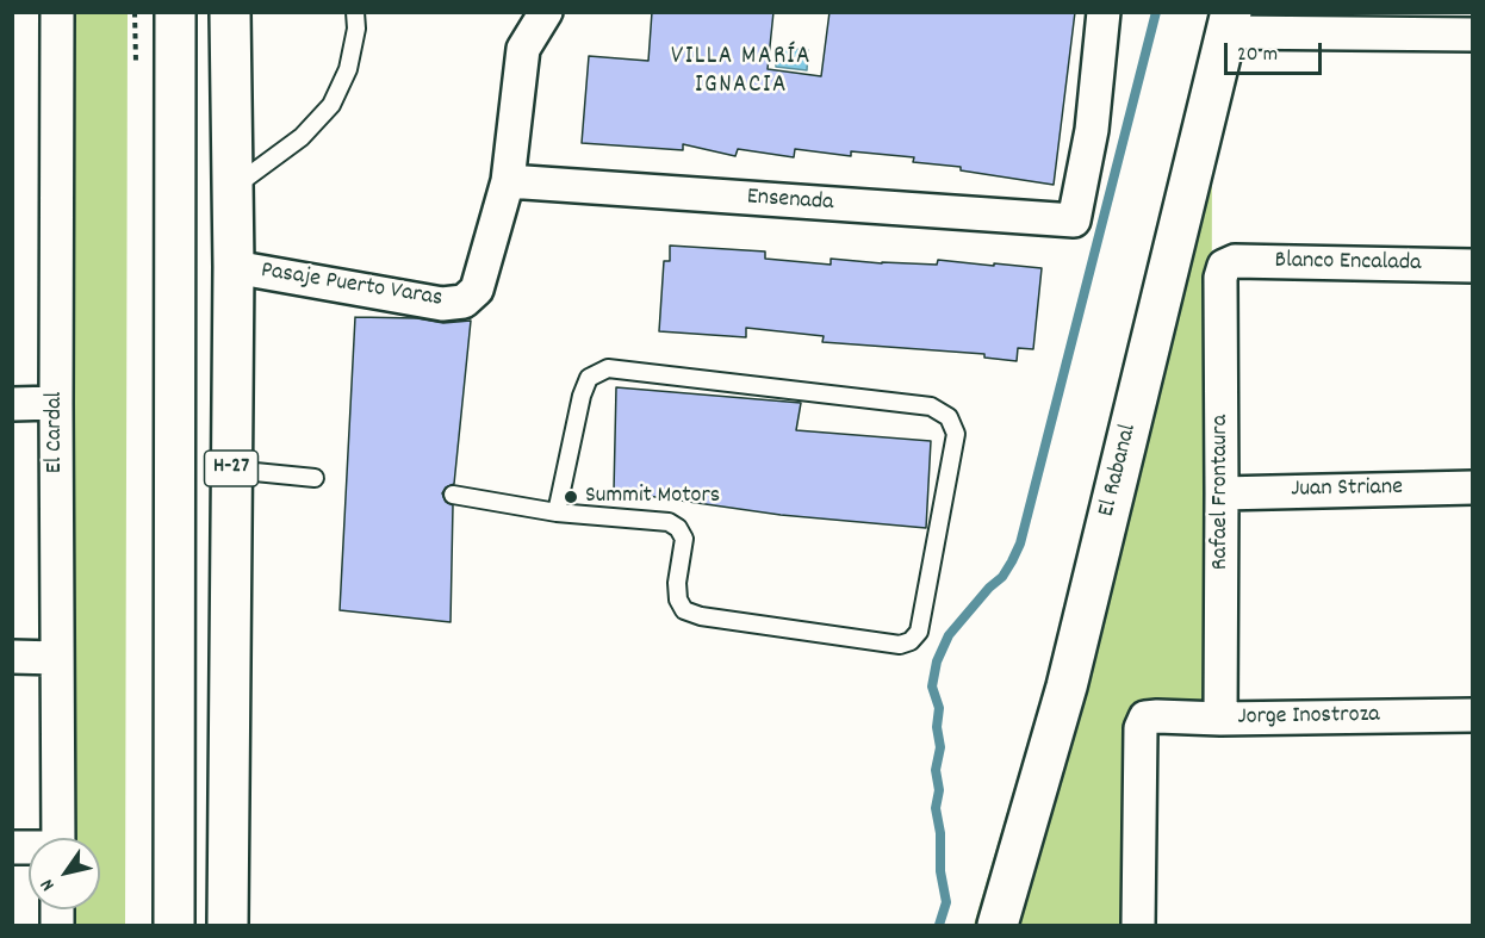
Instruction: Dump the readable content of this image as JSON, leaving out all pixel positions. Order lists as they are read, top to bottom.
{
  "streets": {
    "main road": ["H-27", "El Rabanal"],
    "street": [
      "Ensenada",
      "Blanco Encalada",
      "Pasaje Puerto Varas",
      "El Cardal",
      "Juan Striane",
      "Rafael Frontaura",
      "Jorge Inostroza"
    ]
  },
  "crossings": [
    ["Ensenada", "Pasaje Puerto Varas"],
    ["Blanco Encalada", "Rafael Frontaura"],
    ["Pasaje Puerto Varas", "H-27"],
    ["Juan Striane", "Rafael Frontaura"],
    ["Rafael Frontaura", "Jorge Inostroza"]
  ],
  "districts": ["VILLA MARÍA IGNACIA"],
  "places": ["Summit Motors"],
  "scale_bar": "20 m",
  "north": "bottom left"
}
